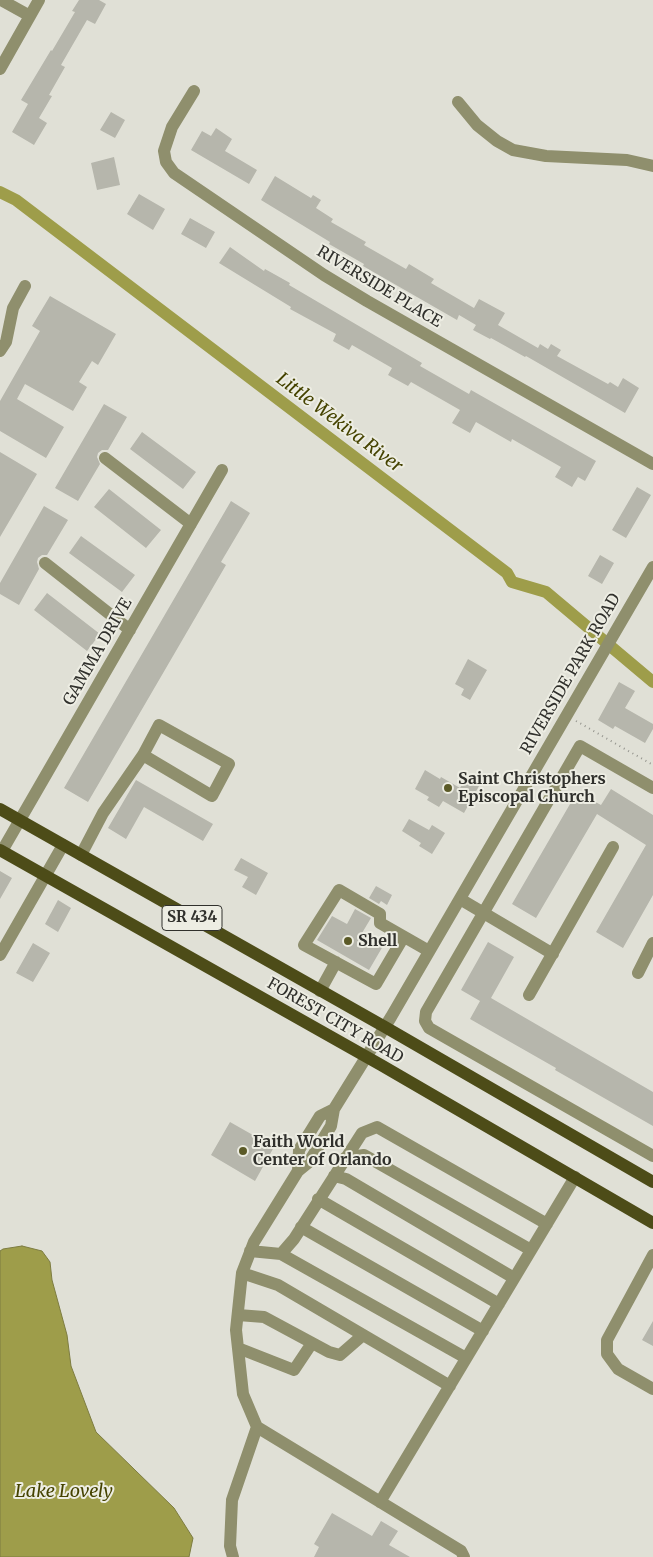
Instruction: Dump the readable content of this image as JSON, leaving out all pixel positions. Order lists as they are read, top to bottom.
{
  "streets": {
    "main road": ["SR 434", "FOREST CITY ROAD"],
    "street": ["RIVERSIDE PLACE", "GAMMA DRIVE", "RIVERSIDE PARK ROAD"]
  },
  "crossings": [
    ["GAMMA DRIVE", "FOREST CITY ROAD"],
    ["RIVERSIDE PARK ROAD", "FOREST CITY ROAD"]
  ],
  "water": ["Little Wekiva River", "Lake Lovely"],
  "places": ["Saint Christophers Episcopal Church", "Shell", "Faith World Center of Orlando"]
}
